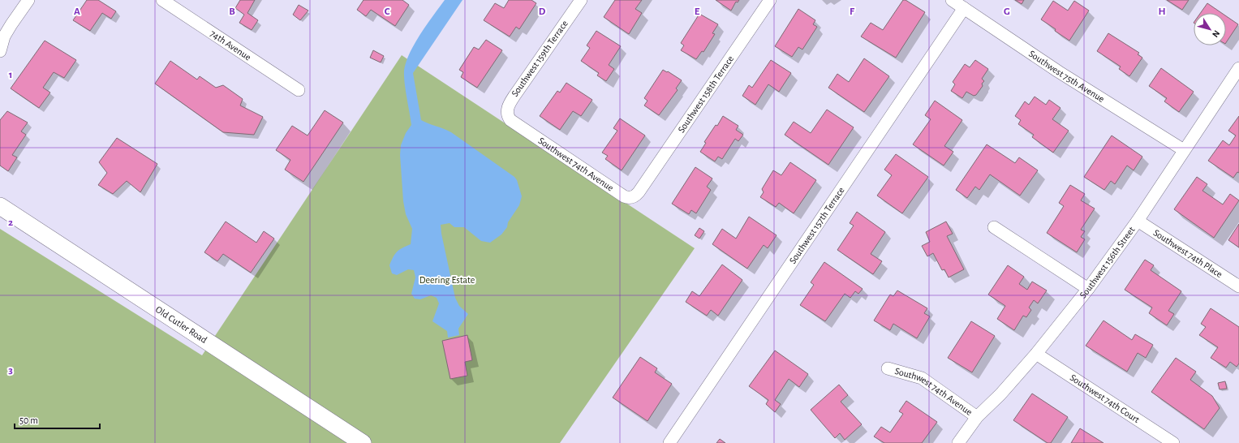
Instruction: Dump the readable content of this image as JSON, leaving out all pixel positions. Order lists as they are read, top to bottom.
{
  "streets": {
    "main road": ["Old Cutler Road"],
    "street": [
      "74th Avenue",
      "Southwest 159th Terrace",
      "Southwest 75th Avenue",
      "Southwest 158th Terrace",
      "Southwest 74th Avenue",
      "Southwest 157th Terrace",
      "Southwest 74th Place",
      "Southwest 156th Street",
      "Southwest 74th Court"
    ]
  },
  "crossings": [
    ["Southwest 159th Terrace", "Southwest 74th Avenue"],
    ["Southwest 75th Avenue", "Southwest 157th Terrace"],
    ["Southwest 75th Avenue", "Southwest 156th Street"],
    ["Southwest 158th Terrace", "Southwest 74th Avenue"],
    ["Southwest 74th Avenue", "Southwest 156th Street"],
    ["Southwest 74th Place", "Southwest 156th Street"],
    ["Southwest 156th Street", "Southwest 74th Court"]
  ],
  "parks": ["Deering Estate"],
  "scale_bar": "50 m",
  "north": "bottom right",
  "grid": {
    "columns": [
      "A",
      "B",
      "C",
      "D",
      "E",
      "F",
      "G",
      "H"
    ],
    "rows": ["1", "2", "3"]
  }
}
